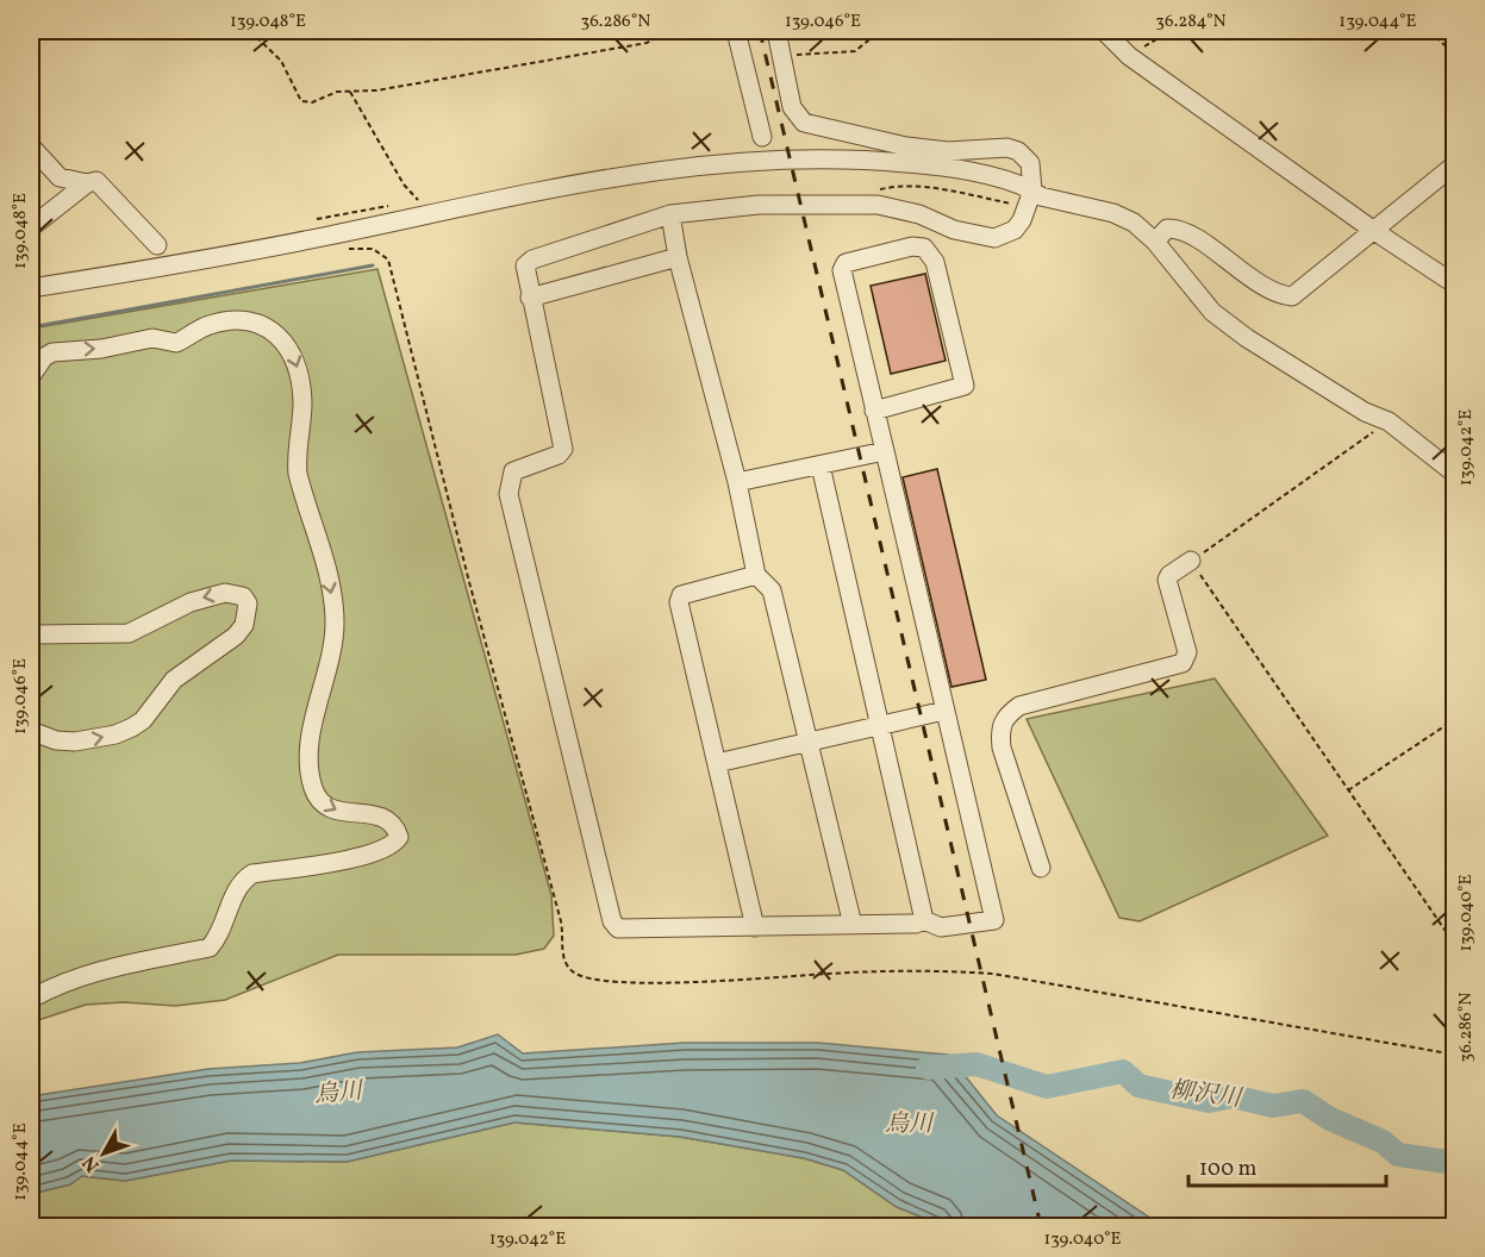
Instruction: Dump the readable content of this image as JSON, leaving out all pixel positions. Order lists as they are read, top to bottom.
{
  "water": ["烏川", "柳沢川"],
  "scale_bar": "100 m",
  "north": "bottom left",
  "coordinates": [
    "139.048°E",
    "36.286°N",
    "139.046°E",
    "36.284°N",
    "139.044°E",
    "139.042°E",
    "139.040°E"
  ]
}
